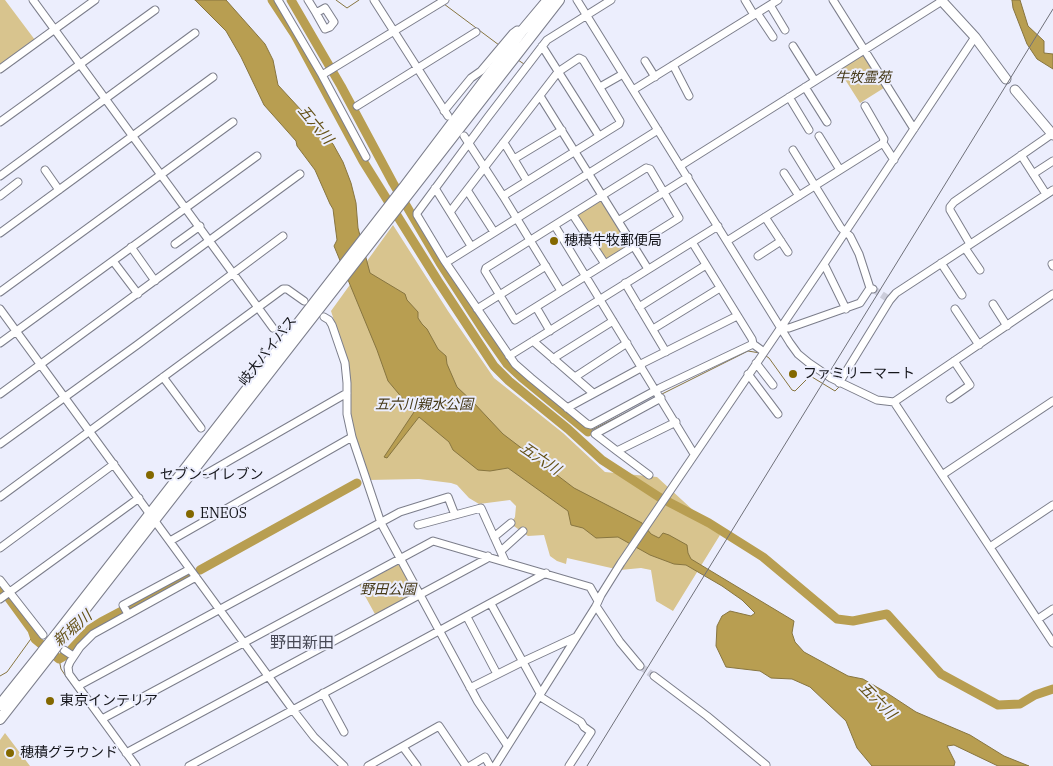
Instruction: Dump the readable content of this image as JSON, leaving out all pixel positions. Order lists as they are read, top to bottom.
{
  "streets": {
    "highway": ["岐大バイパス"]
  },
  "districts": ["野田新田"],
  "water": ["五六川", "新堀川"],
  "parks": ["牛牧霊苑", "五六川親水公園", "野田公園"],
  "places": [
    "穂積牛牧郵便局",
    "ファミリーマート",
    "セブン-イレブン",
    "ENEOS",
    "東京インテリア",
    "穂積グラウンド"
  ]
}
